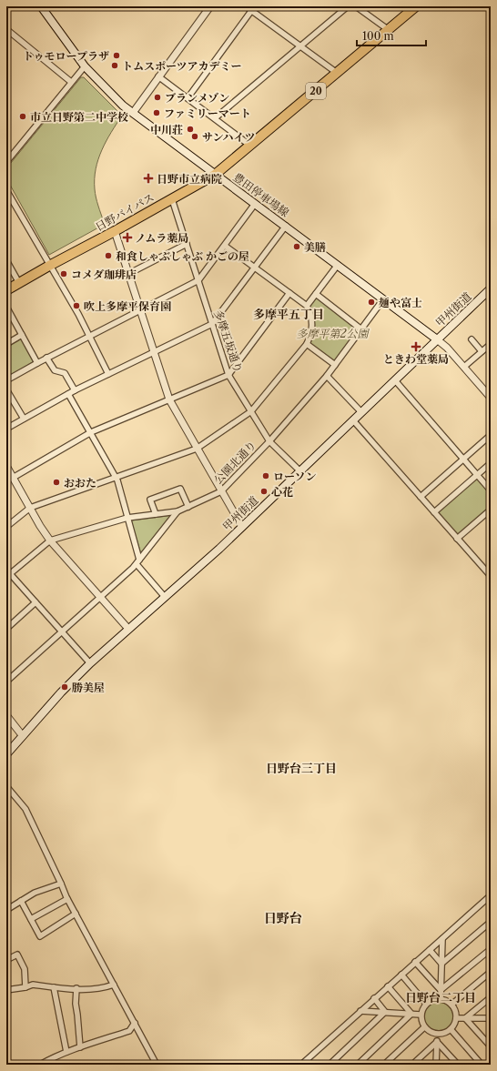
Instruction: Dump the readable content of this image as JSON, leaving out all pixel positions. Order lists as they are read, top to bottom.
{
  "streets": {
    "highway": ["20", "日野バイパス"],
    "main road": ["豊田停車場線", "甲州街道"],
    "street": ["多摩五坂通り", "公園北通り"]
  },
  "crossings": [
    ["豊田停車場線", "日野バイパス"],
    ["豊田停車場線", "甲州街道"],
    ["豊田停車場線", "公園北通り"],
    ["日野バイパス", "多摩五坂通り"],
    ["甲州街道", "多摩五坂通り"],
    ["多摩五坂通り", "公園北通り"]
  ],
  "districts": [
    "多摩平五丁目",
    "日野台三丁目",
    "日野台",
    "日野台二丁目"
  ],
  "parks": ["多摩平第2公園"],
  "places": {
    "other": [
      "トゥモロープラザ",
      "トムスポーツアカデミー",
      "ブランメゾン",
      "ファミリーマート",
      "市立日野第二中学校",
      "中川荘",
      "サンハイツ",
      "美膳",
      "和食しゃぶしゃぶ かごの屋",
      "コメダ珈琲店",
      "麺や富士",
      "吹上多摩平保育園",
      "ローソン",
      "おおた",
      "心花",
      "勝美屋"
    ],
    "health": ["日野市立病院", "ノムラ薬局", "ときわ堂薬局"]
  },
  "scale_bar": "100 m"
}
